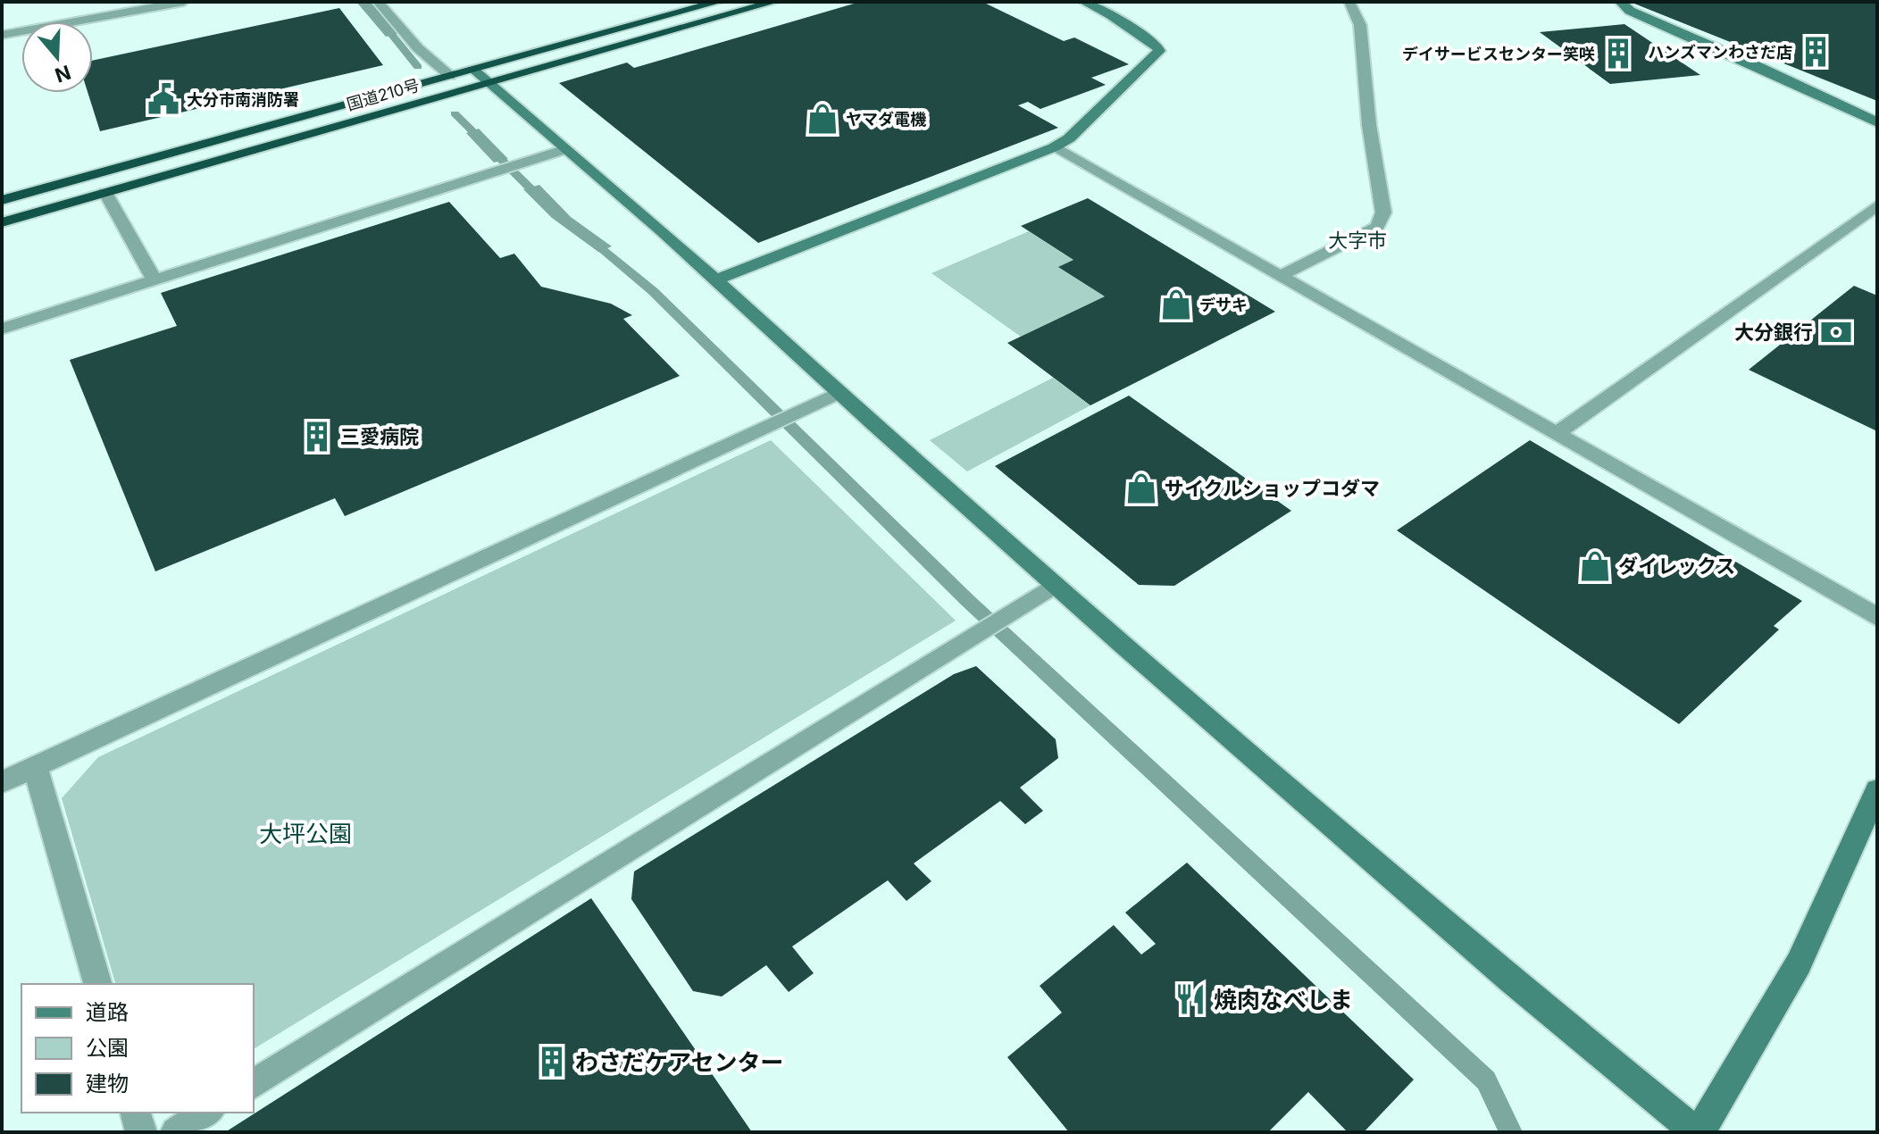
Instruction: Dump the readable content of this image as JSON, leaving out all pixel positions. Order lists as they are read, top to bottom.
{
  "streets": {
    "highway": ["国道210号"]
  },
  "districts": ["大字市"],
  "parks": ["大坪公園"],
  "places": {
    "building": [
      "ハンズマンわさだ店",
      "デイサービスセンター笑咲",
      "三愛病院",
      "わさだケアセンター"
    ],
    "public building": ["大分市南消防署"],
    "shop": [
      "ヤマダ電機",
      "デサキ",
      "サイクルショップコダマ",
      "ダイレックス"
    ],
    "bank": ["大分銀行"],
    "restaurant": ["焼肉なべしま"]
  },
  "legend": ["道路", "公園", "建物"],
  "north": "bottom"
}
